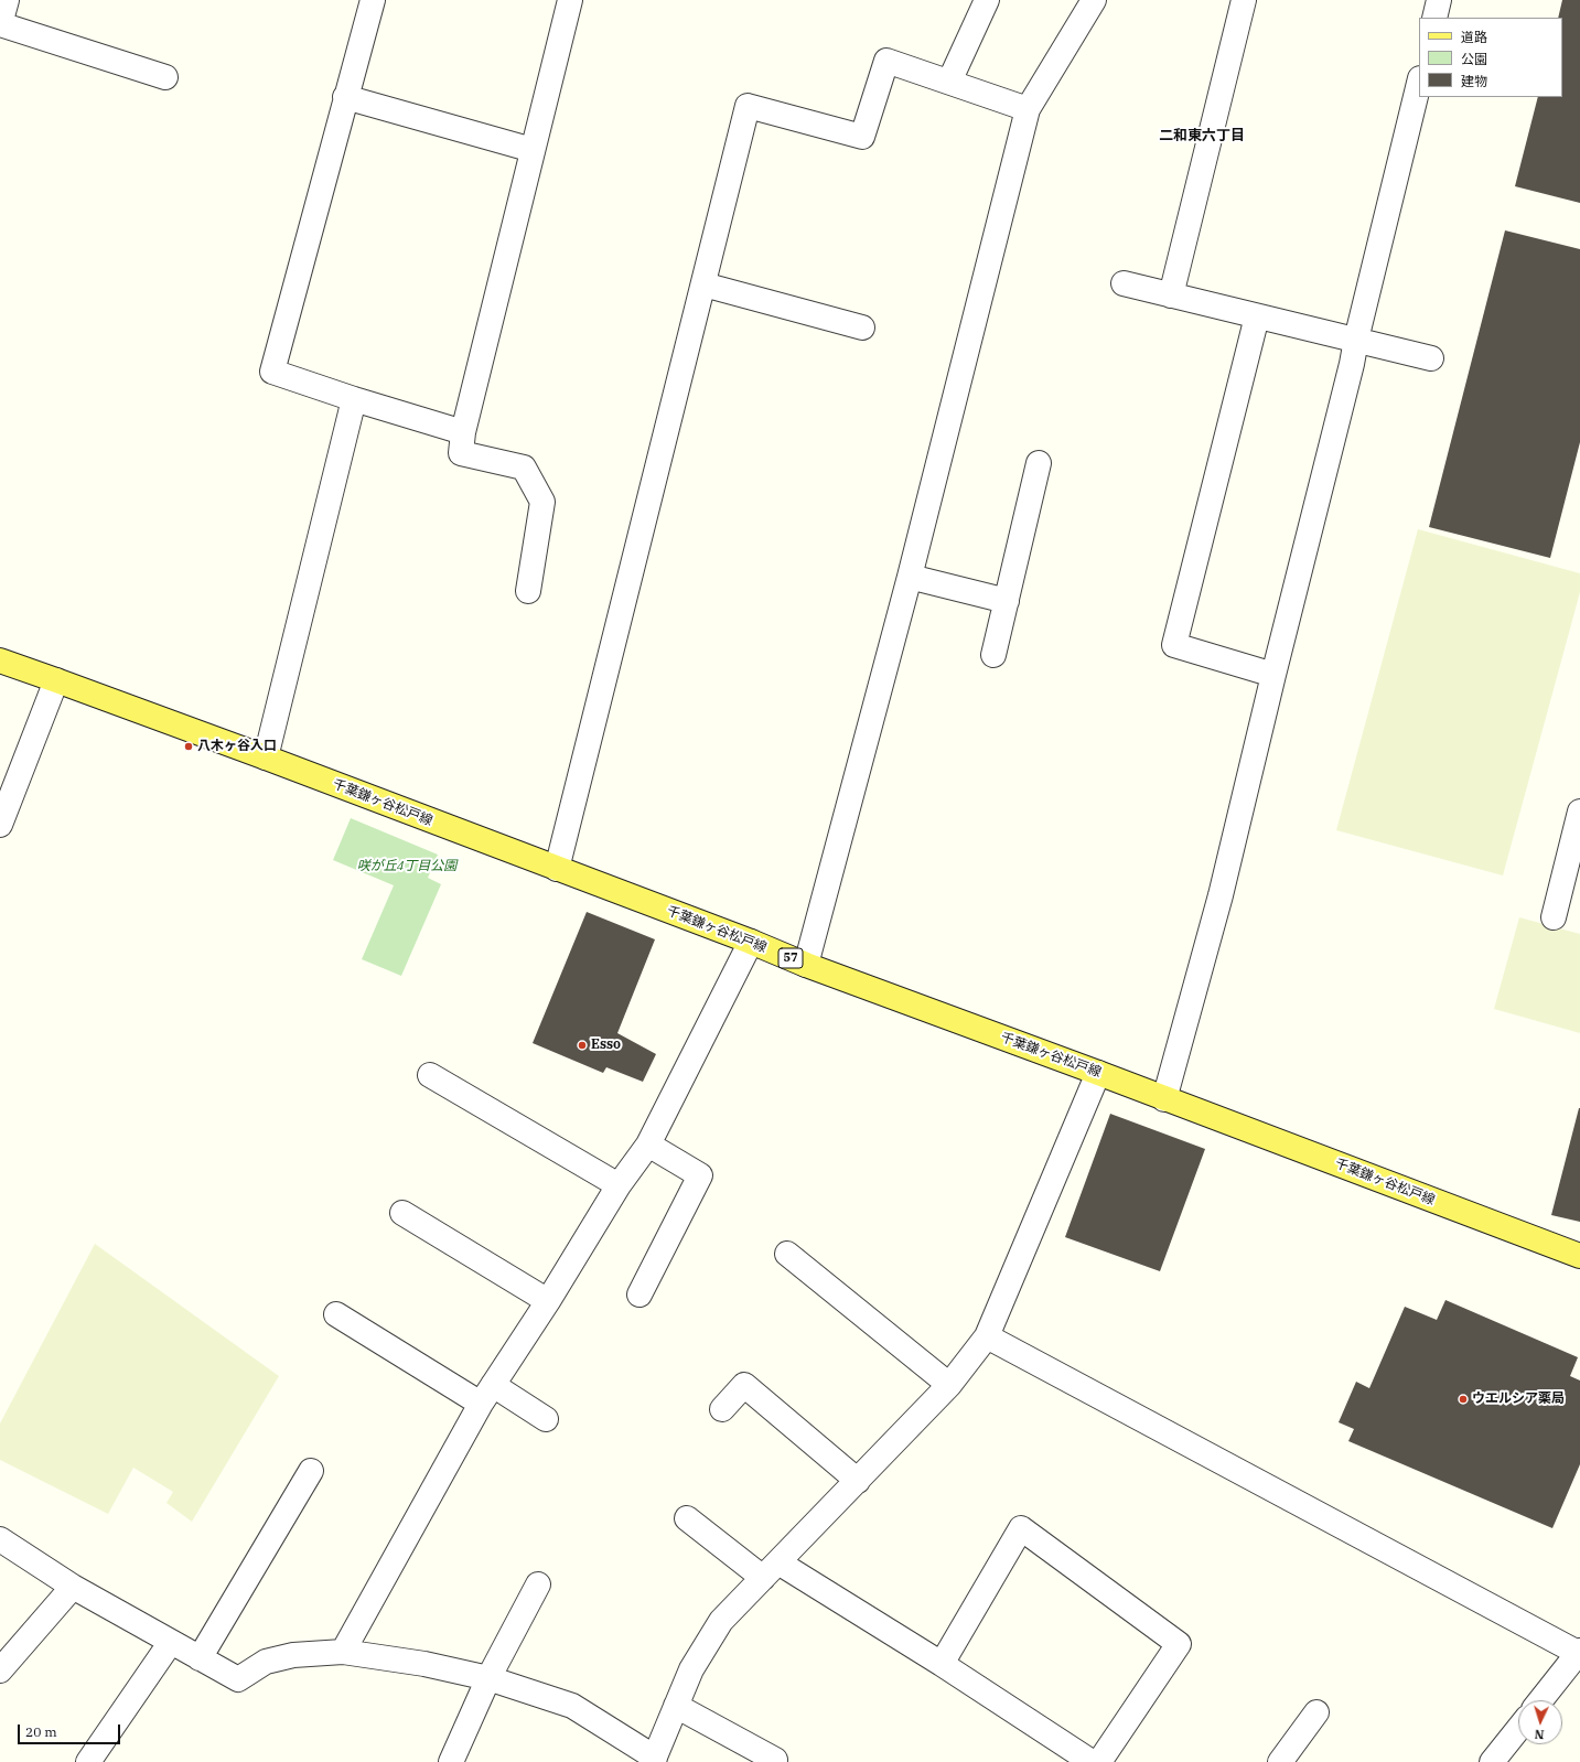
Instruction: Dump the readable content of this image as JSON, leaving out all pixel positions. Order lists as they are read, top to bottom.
{
  "streets": {
    "main road": ["千葉鎌ヶ谷松戸線", "57"]
  },
  "districts": ["二和東六丁目"],
  "parks": ["咲が丘4丁目公園"],
  "places": ["八木ヶ谷入口", "Esso", "ウエルシア薬局"],
  "legend": ["道路", "公園", "建物"],
  "scale_bar": "20 m",
  "north": "bottom"
}
